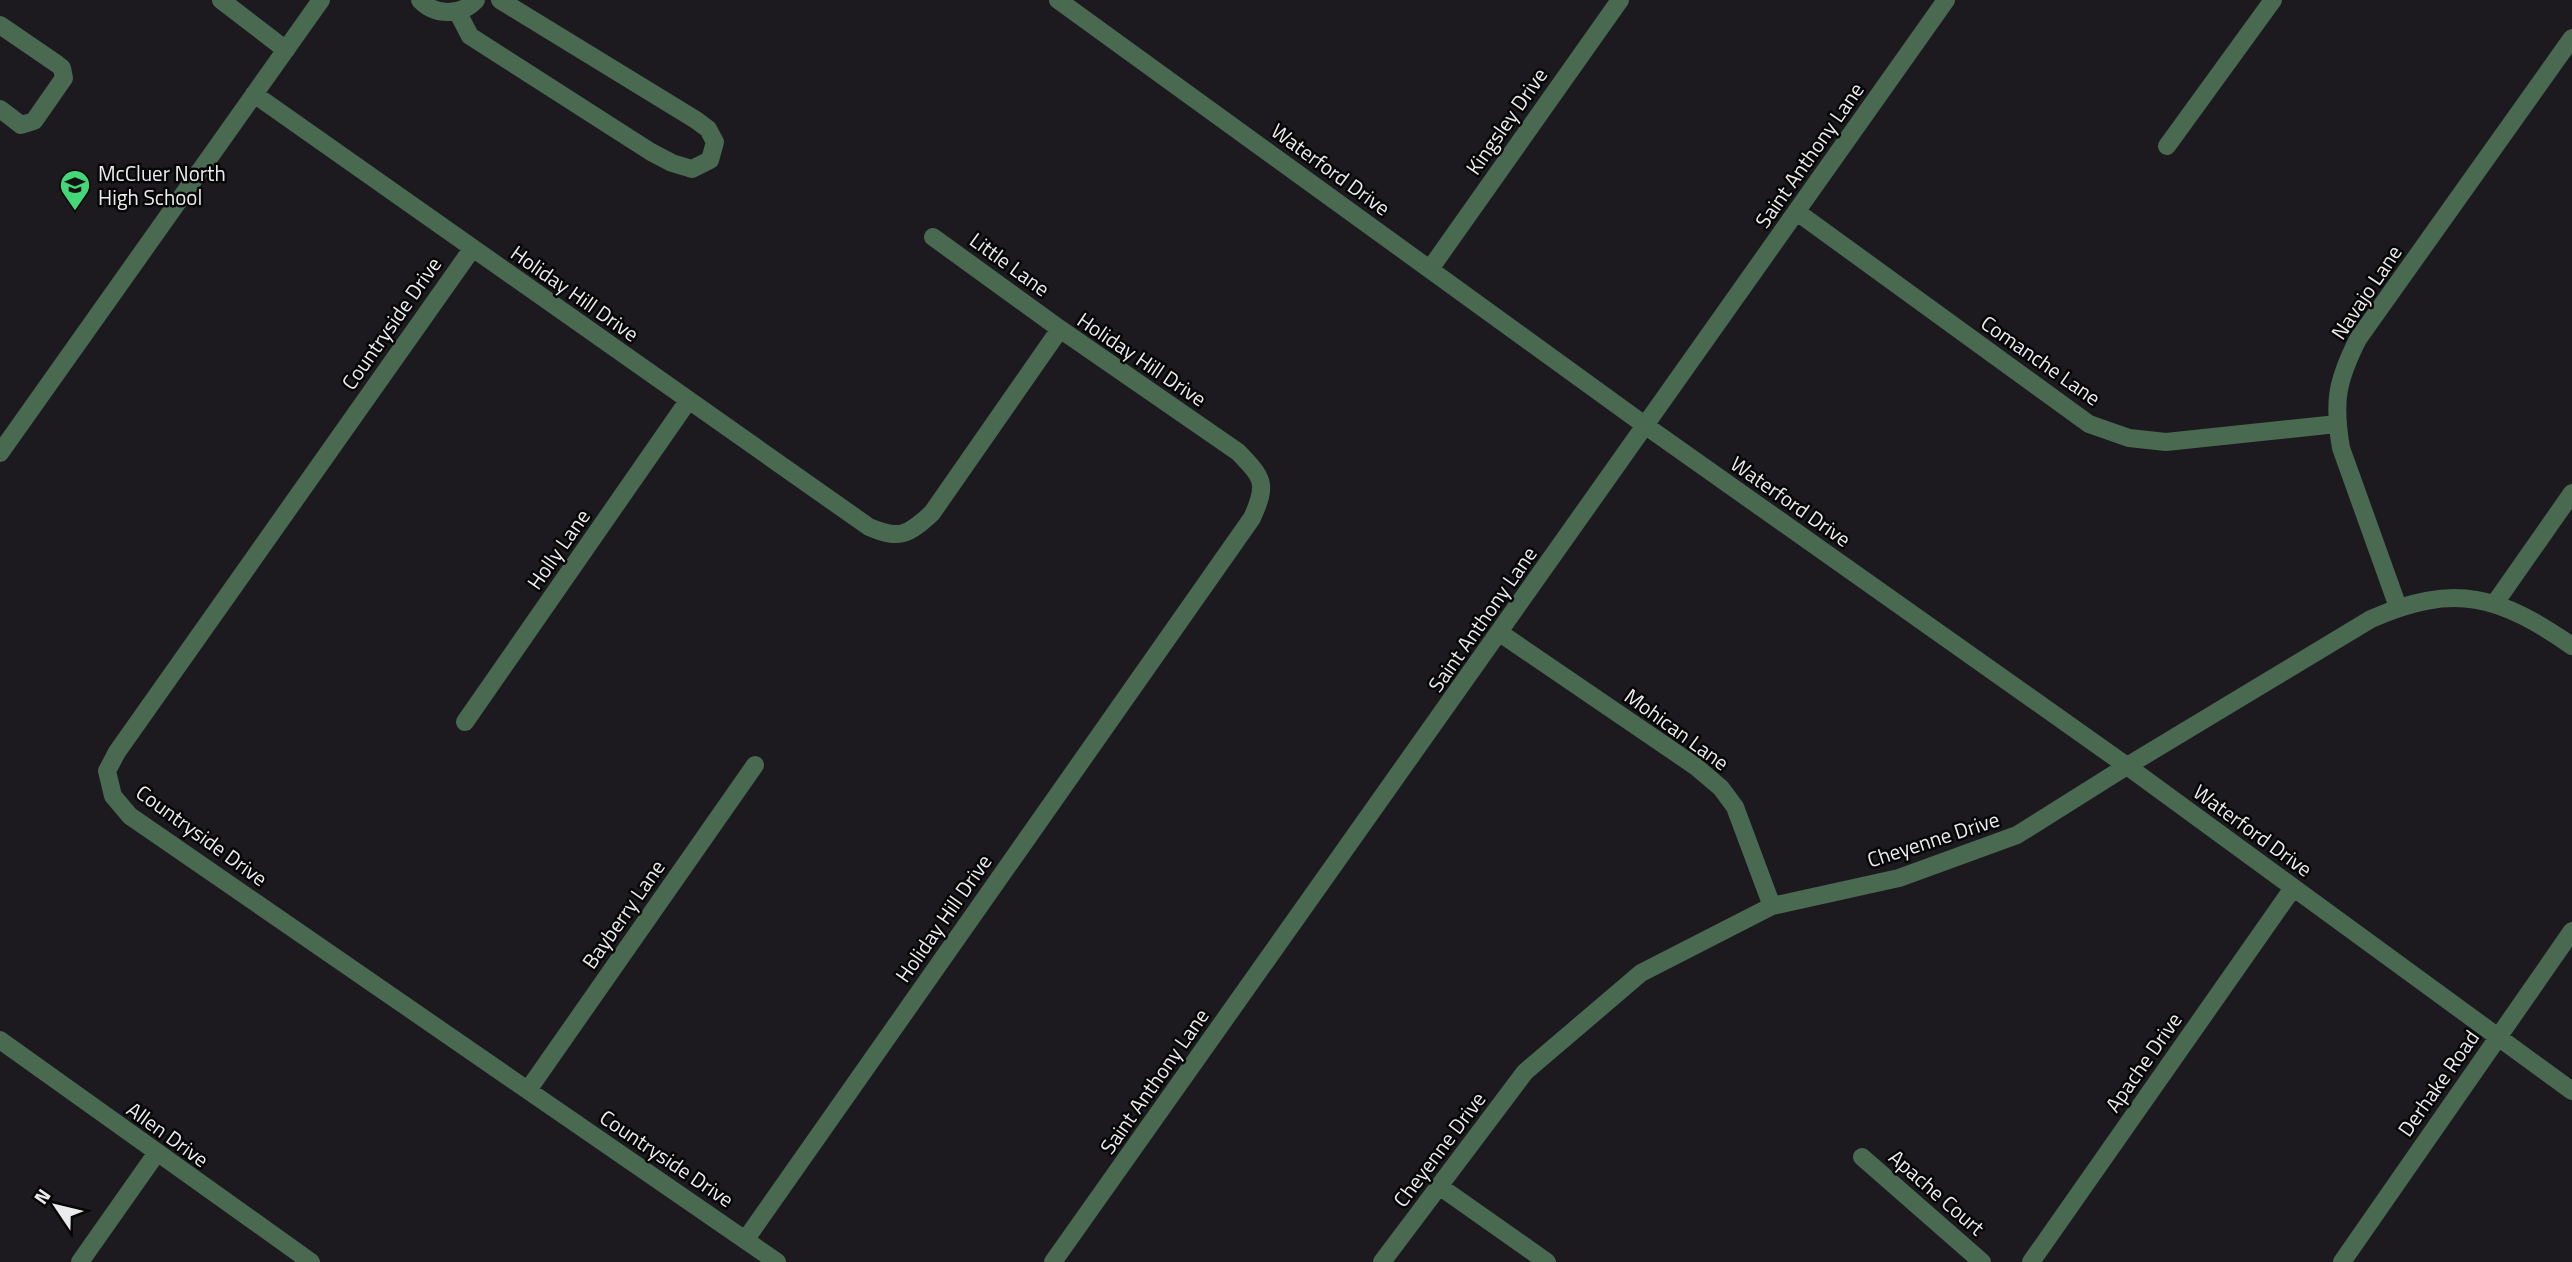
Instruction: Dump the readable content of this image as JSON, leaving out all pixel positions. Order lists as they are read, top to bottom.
{
  "streets": {
    "street": [
      "Kingsley Drive",
      "Saint Anthony Lane",
      "Waterford Drive",
      "Little Lane",
      "Navajo Lane",
      "Holiday Hill Drive",
      "Countryside Drive",
      "Comanche Lane",
      "Holly Lane",
      "Mohican Lane",
      "Cheyenne Drive",
      "Bayberry Lane",
      "Apache Drive",
      "Derhake Road",
      "Allen Drive",
      "Apache Court"
    ]
  },
  "crossings": [
    ["Kingsley Drive", "Waterford Drive"],
    ["Saint Anthony Lane", "Waterford Drive"],
    ["Saint Anthony Lane", "Comanche Lane"],
    ["Saint Anthony Lane", "Mohican Lane"],
    ["Waterford Drive", "Cheyenne Drive"],
    ["Waterford Drive", "Apache Drive"],
    ["Waterford Drive", "Derhake Road"],
    ["Little Lane", "Holiday Hill Drive"],
    ["Navajo Lane", "Comanche Lane"],
    ["Navajo Lane", "Cheyenne Drive"],
    ["Holiday Hill Drive", "Countryside Drive"],
    ["Holiday Hill Drive", "Holly Lane"],
    ["Countryside Drive", "Bayberry Lane"],
    ["Mohican Lane", "Cheyenne Drive"]
  ],
  "places": {
    "school or university": ["McCluer North High School"]
  },
  "north": "top left"
}
